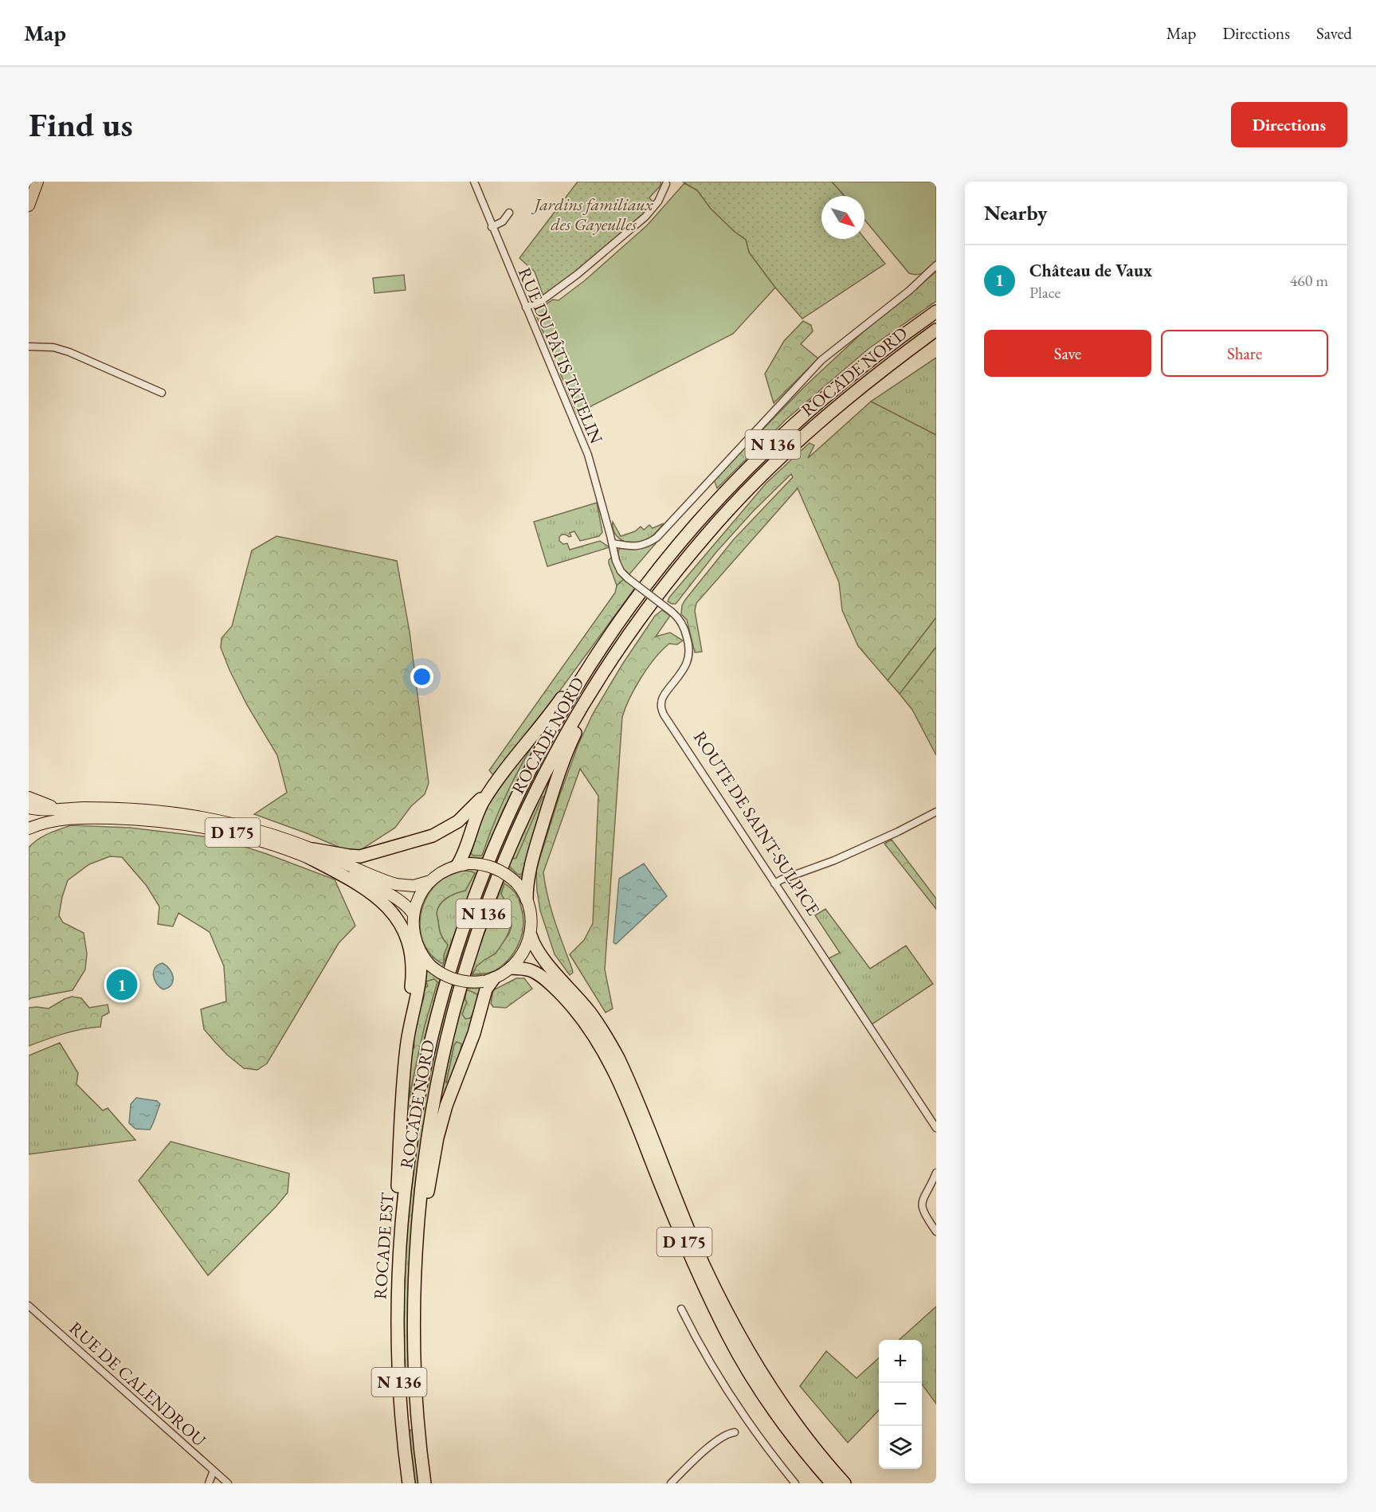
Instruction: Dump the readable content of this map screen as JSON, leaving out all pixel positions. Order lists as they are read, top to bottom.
{
  "streets": {
    "highway": [
      "ROCADE NORD",
      "N 136",
      "D 175",
      "ROCADE EST"
    ],
    "street": ["RUE DU PÂTIS TATELIN", "ROUTE DE SAINT-SULPICE", "RUE DE CALENDROU"]
  },
  "crossings": [
    ["RUE DU PÂTIS TATELIN", "ROUTE DE SAINT-SULPICE"],
    ["ROCADE NORD", "ROCADE EST"]
  ],
  "parks": ["Jardins familiaux des Gayeulles"],
  "north": "bottom right",
  "page": {
    "header": "Map",
    "nav": ["Map", "Directions", "Saved"],
    "buttons": [
      "Directions",
      ["Save", "Share"]
    ],
    "title": "Find us",
    "heading": "Nearby",
    "list": [
      {
        "mark": "1",
        "name": "Château de Vaux",
        "note": "Place",
        "value": "460 m"
      }
    ],
    "pins": "1",
    "map_buttons": ["+", "−"]
  }
}
